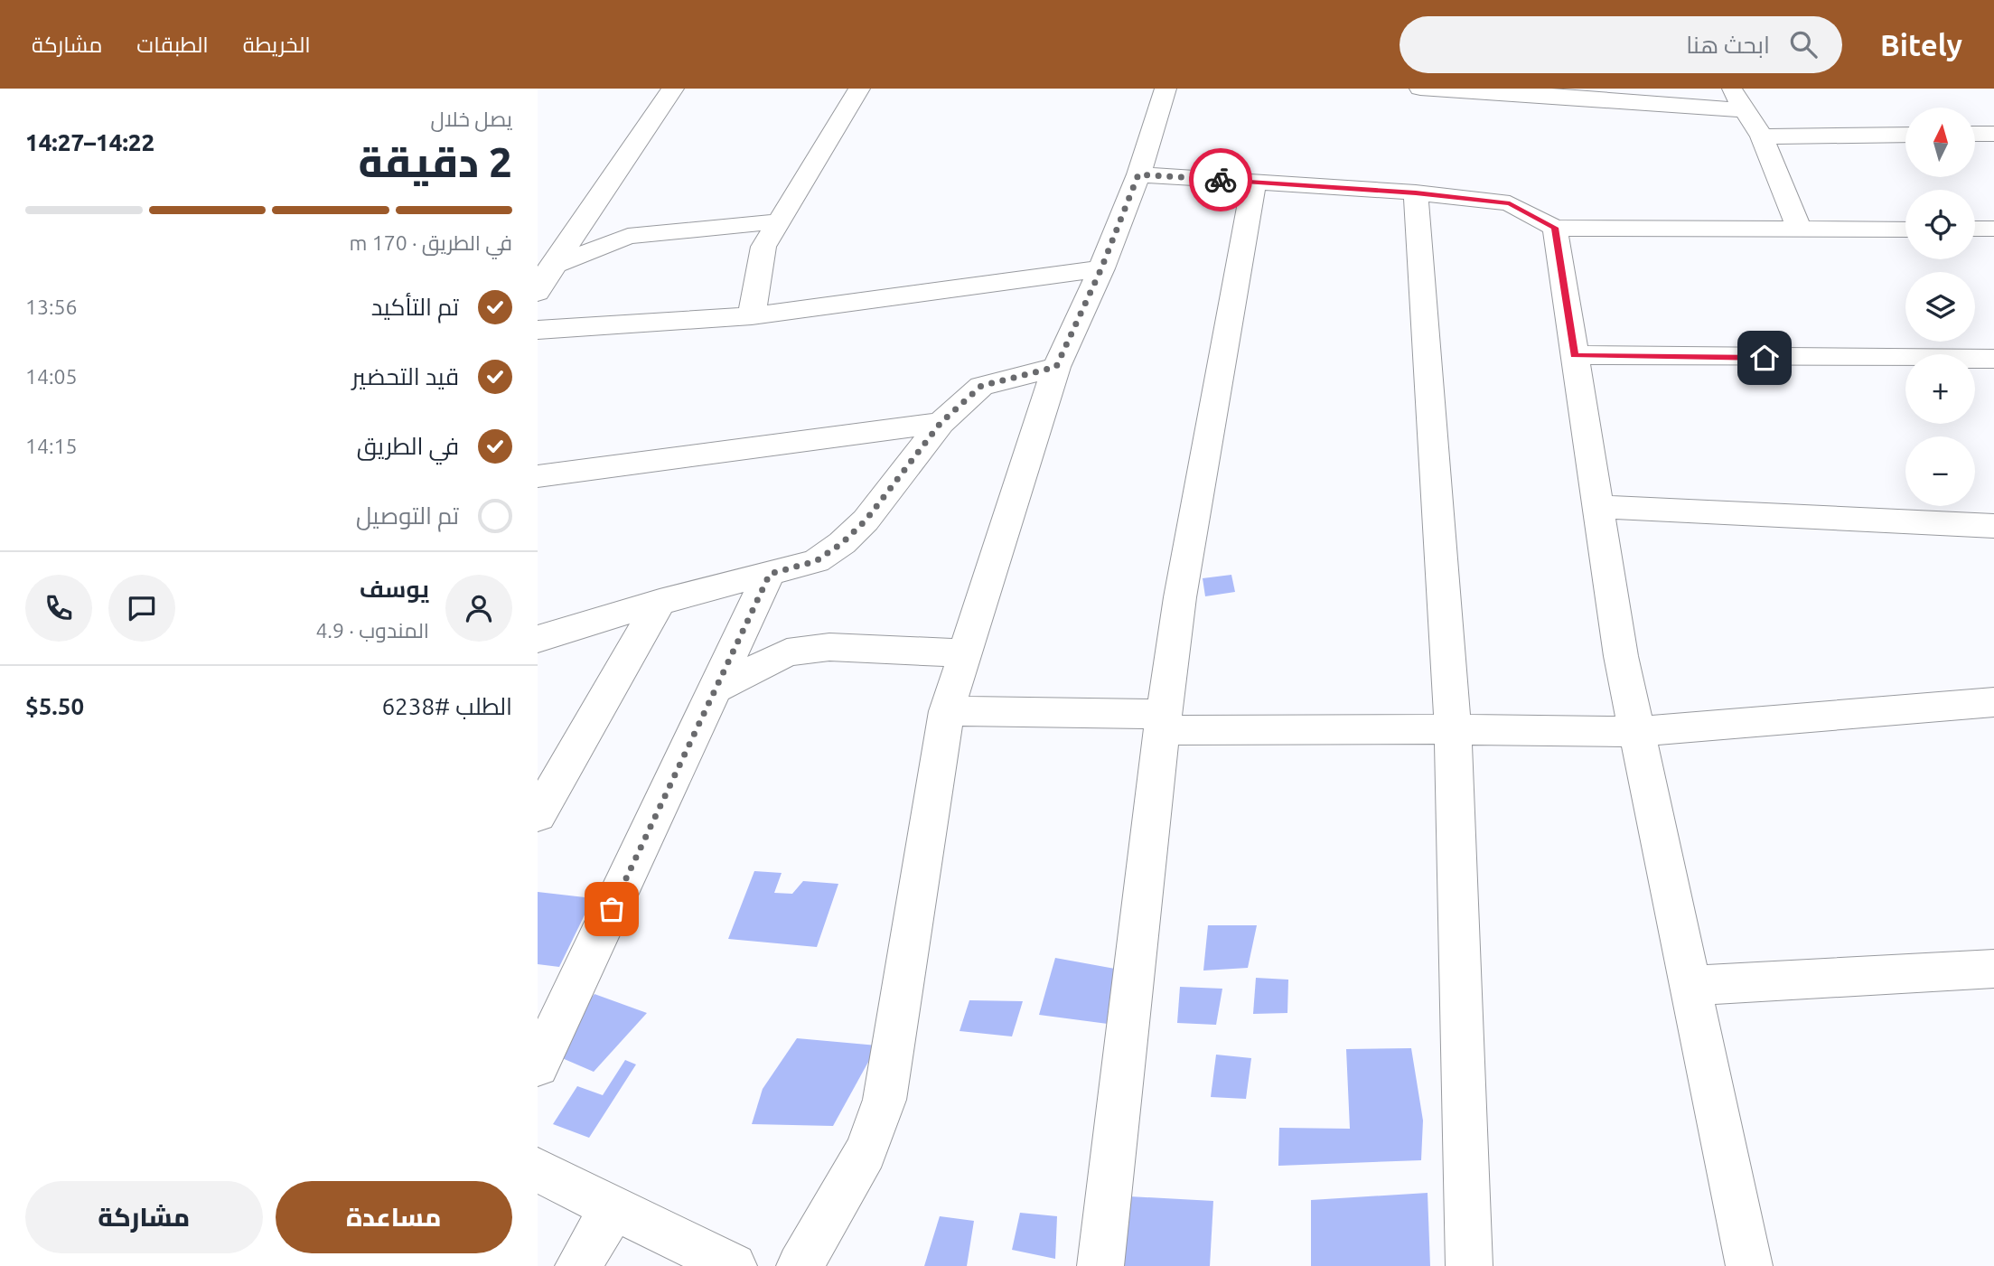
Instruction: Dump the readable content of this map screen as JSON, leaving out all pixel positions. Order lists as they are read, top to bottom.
{
  "north": "top",
  "page": {
    "header": "Bitely",
    "search": "ابحث هنا",
    "nav": ["الخريطة", "الطبقات", "مشاركة"],
    "heading": ["2 دقيقة", "يصل خلال", "14:22–14:27"],
    "panel": [
      "يوسف",
      "المندوب · 4.9",
      "الطلب #6238",
      "$5.50"
    ],
    "map_buttons": ["+", "−"],
    "bar": "في الطريق · 170 m",
    "list": [
      ["تم التأكيد", "13:56"],
      ["قيد التحضير", "14:05"],
      ["في الطريق", "14:15"],
      "تم التوصيل"
    ],
    "buttons": ["مساعدة", "مشاركة"]
  }
}
